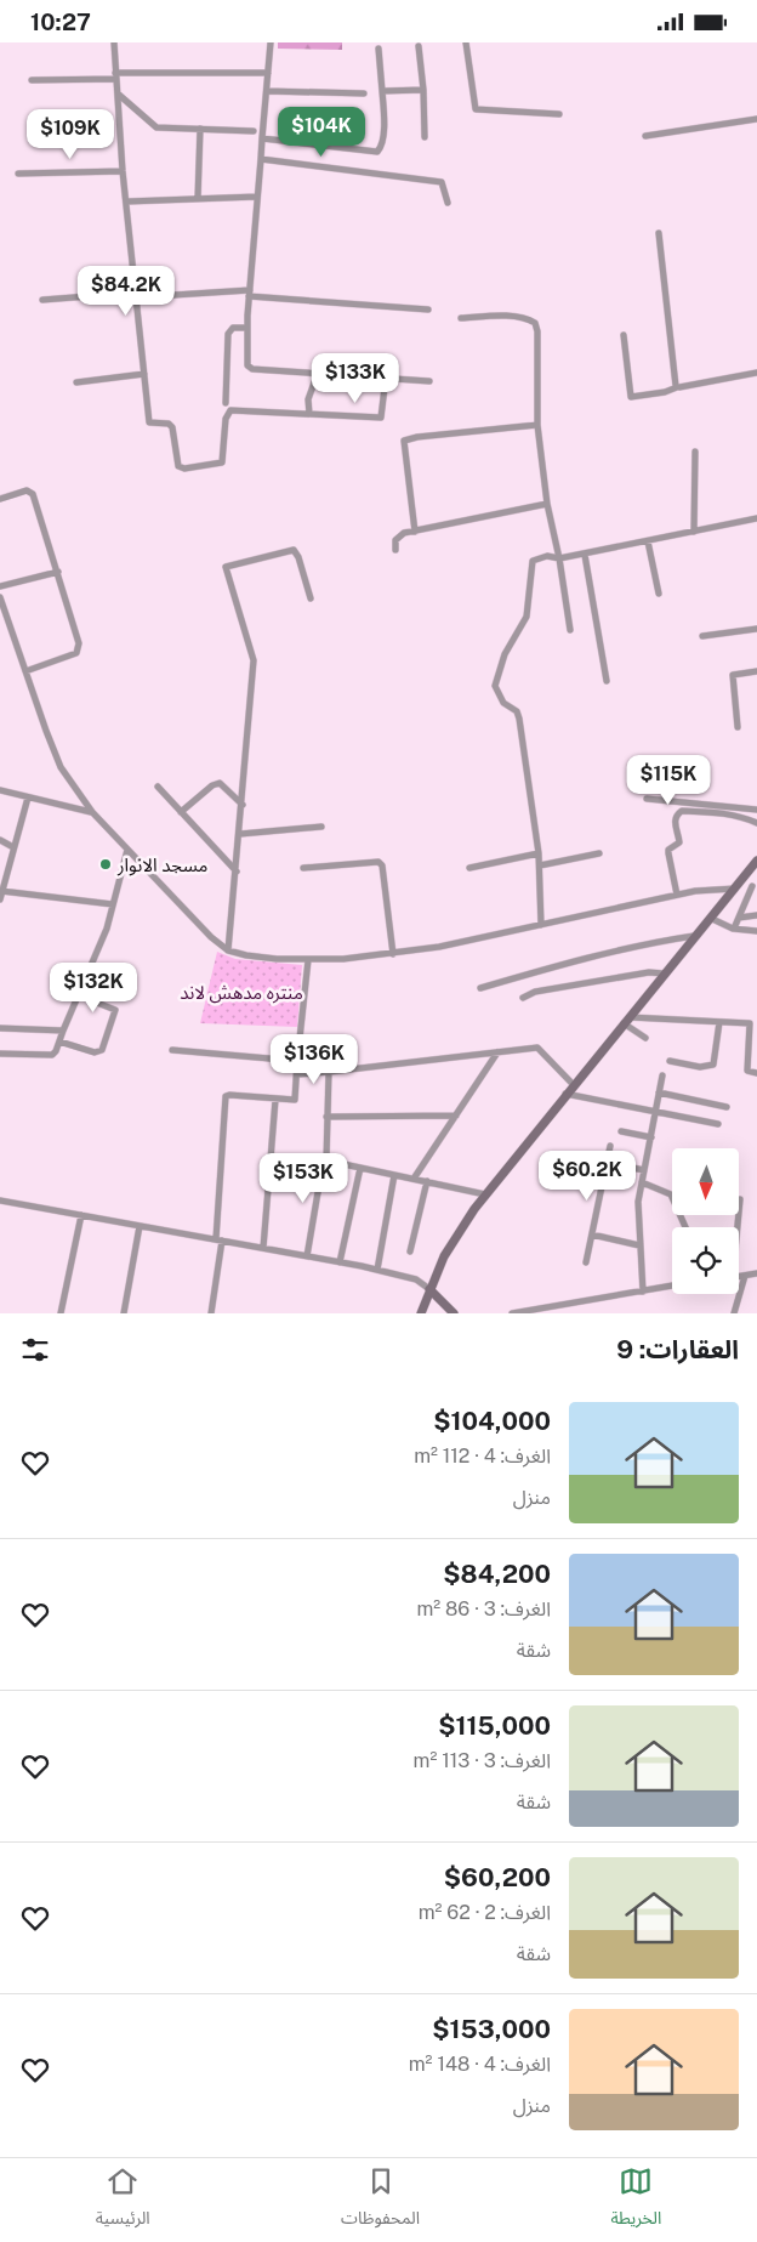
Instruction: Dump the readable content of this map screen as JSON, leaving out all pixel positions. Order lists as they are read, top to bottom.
{
  "parks": ["منتره مدهش لاند"],
  "places": ["مسجد الانوار"],
  "north": "bottom",
  "page": {
    "status": "10:27",
    "price": [
      "$104K",
      "$109K",
      "$84.2K",
      "$133K",
      "$115K",
      "$132K",
      "$136K",
      "$60.2K",
      "$153K"
    ],
    "heading": "العقارات: 9",
    "list": [
      {
        "name": "$104,000",
        "note": "الغرف: 4 · 112 m² · منزل"
      },
      {
        "name": "$84,200",
        "note": "الغرف: 3 · 86 m² · شقة"
      },
      {
        "name": "$115,000",
        "note": "الغرف: 3 · 113 m² · شقة"
      },
      {
        "name": "$60,200",
        "note": "الغرف: 2 · 62 m² · شقة"
      },
      {
        "name": "$153,000",
        "note": "الغرف: 4 · 148 m² · منزل"
      }
    ],
    "tabs": ["الخريطة", "المحفوظات", "الرئيسية"]
  }
}
